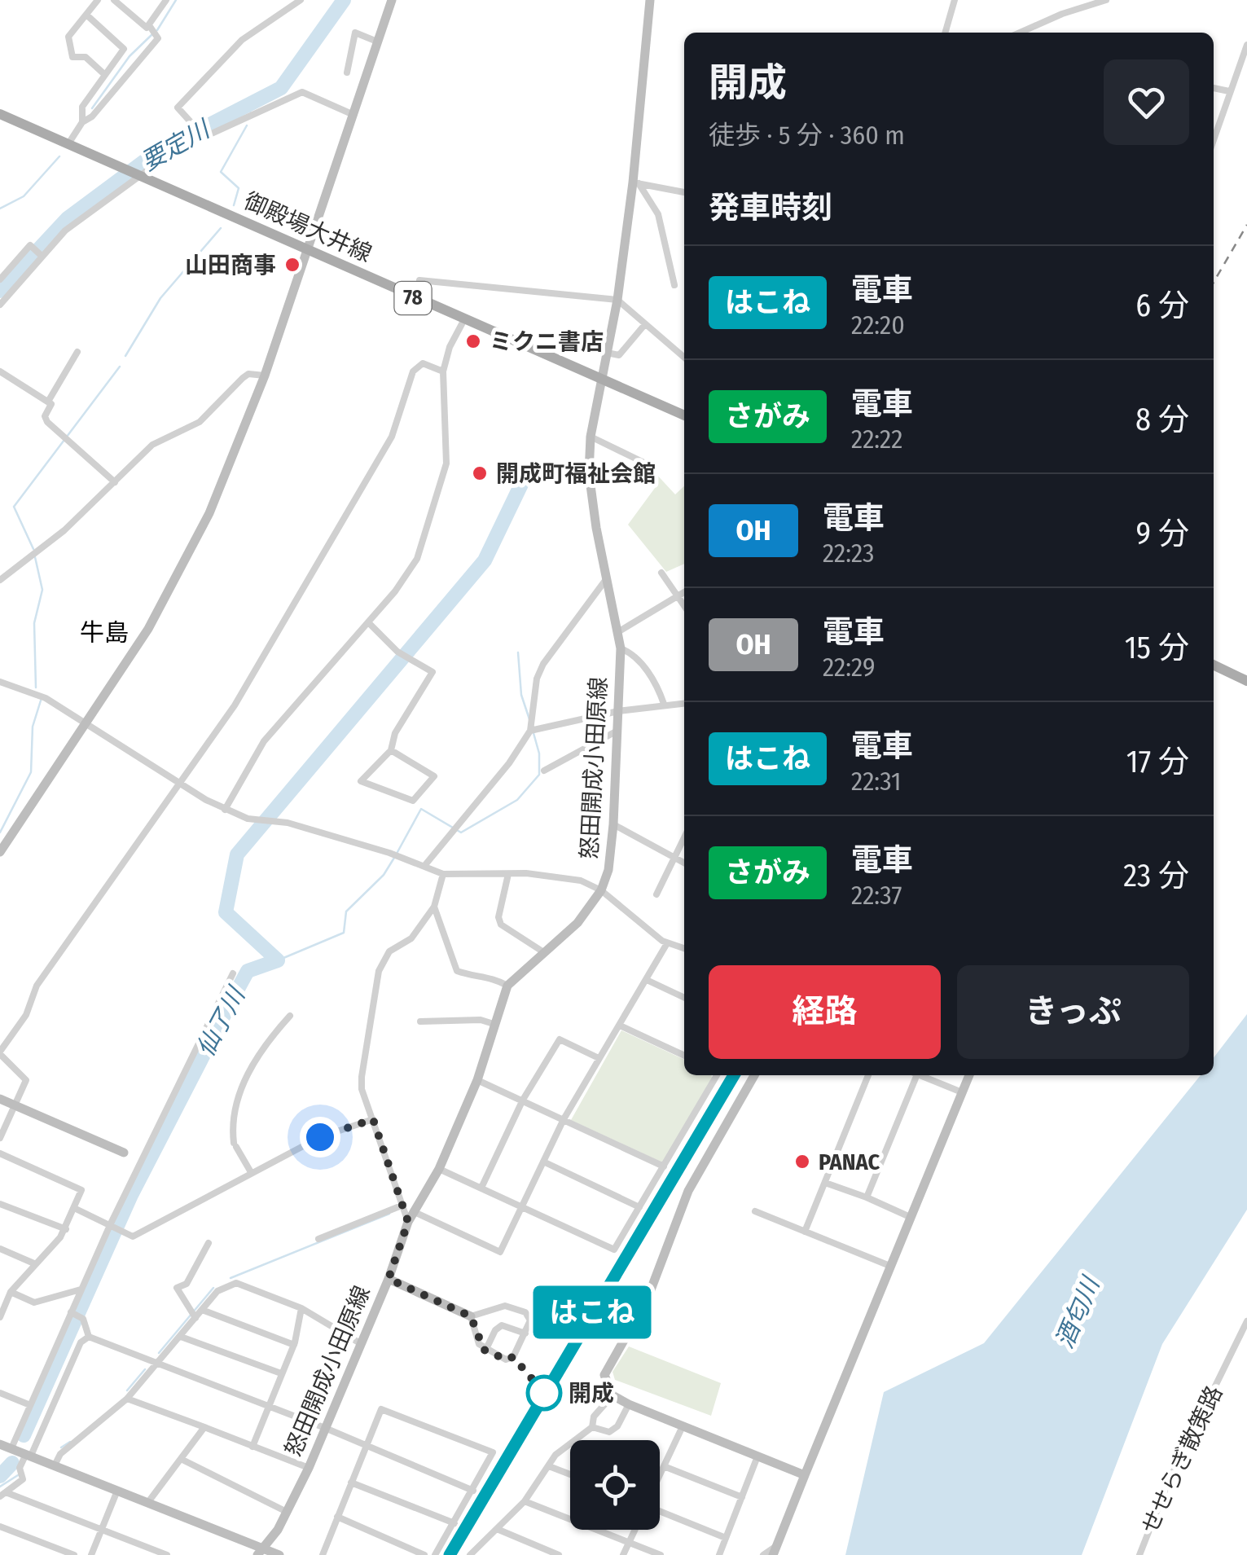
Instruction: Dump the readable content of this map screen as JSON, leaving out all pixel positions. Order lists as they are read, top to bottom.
{
  "streets": {
    "main road": ["御殿場大井線", "78"],
    "street": ["怒田開成小田原線", "せせらぎ散策路"]
  },
  "crossings": [
    ["御殿場大井線", "怒田開成小田原線"]
  ],
  "districts": ["牛島"],
  "water": ["要定川", "仙了川", "酒匂川"],
  "places": [
    "山田商事",
    "ミクニ書店",
    "開成町福祉会館",
    "PANAC",
    "開成"
  ],
  "page": {
    "on_map": "はこね",
    "heading": [
      ["開成", "徒歩 · 5 分 · 360 m"],
      "発車時刻"
    ],
    "list": [
      {
        "mark": "はこね",
        "name": "電車",
        "note": "22:20",
        "value": "6 分"
      },
      {
        "mark": "さがみ",
        "name": "電車",
        "note": "22:22",
        "value": "8 分"
      },
      {
        "mark": "OH",
        "name": "電車",
        "note": "22:23",
        "value": "9 分"
      },
      {
        "mark": "OH",
        "name": "電車",
        "note": "22:29",
        "value": "15 分"
      },
      {
        "mark": "はこね",
        "name": "電車",
        "note": "22:31",
        "value": "17 分"
      },
      {
        "mark": "さがみ",
        "name": "電車",
        "note": "22:37",
        "value": "23 分"
      }
    ],
    "buttons": ["経路", "きっぷ"]
  }
}
